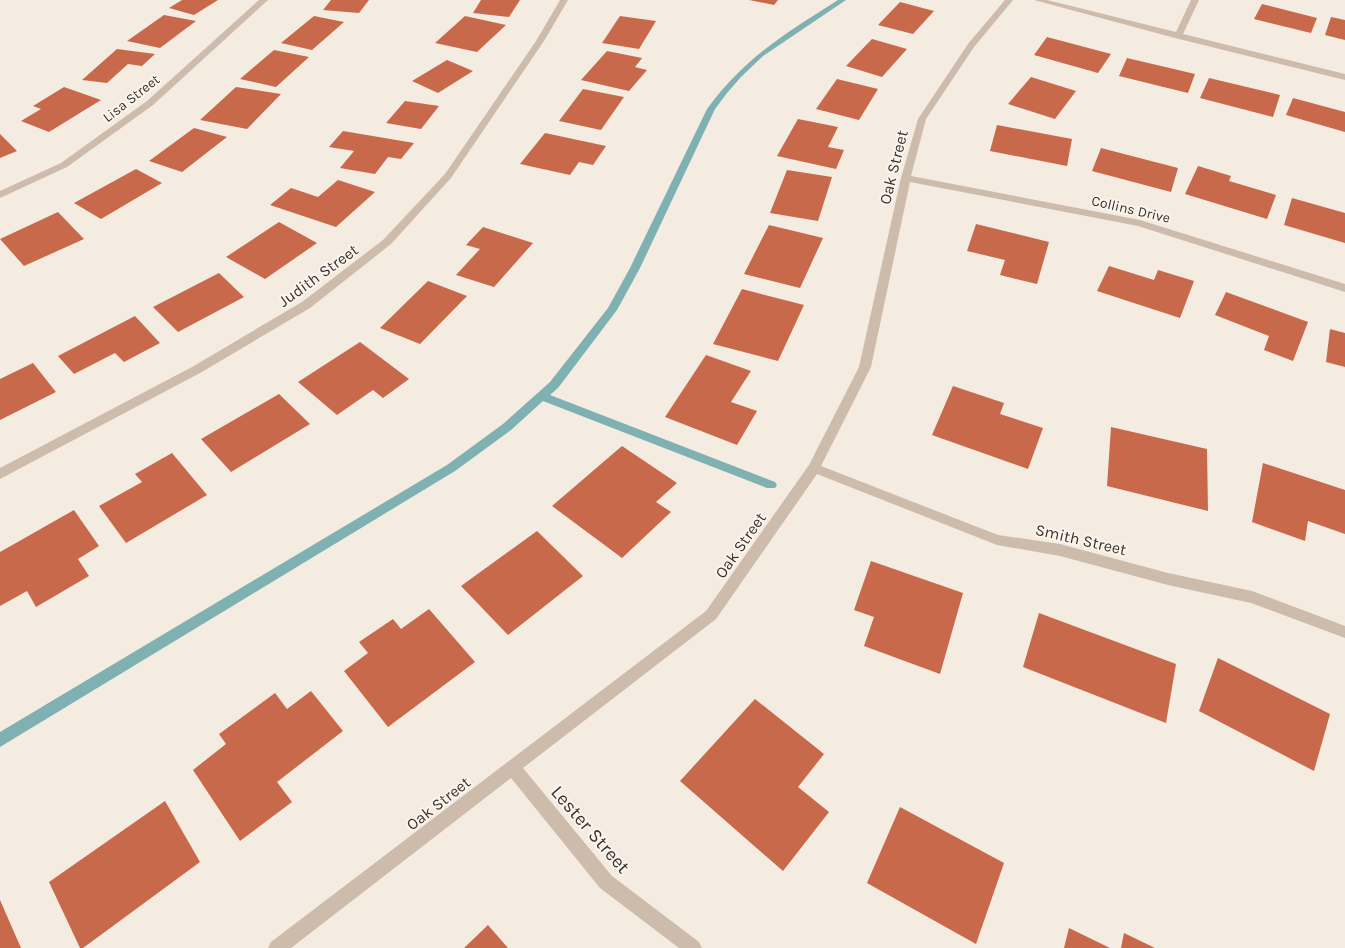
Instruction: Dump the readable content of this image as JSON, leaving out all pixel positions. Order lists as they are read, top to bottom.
{
  "streets": {
    "street": [
      "Lisa Street",
      "Oak Street",
      "Collins Drive",
      "Judith Street",
      "Smith Street",
      "Lester Street"
    ]
  },
  "crossings": [
    ["Oak Street", "Collins Drive"],
    ["Oak Street", "Smith Street"],
    ["Oak Street", "Lester Street"]
  ]
}
